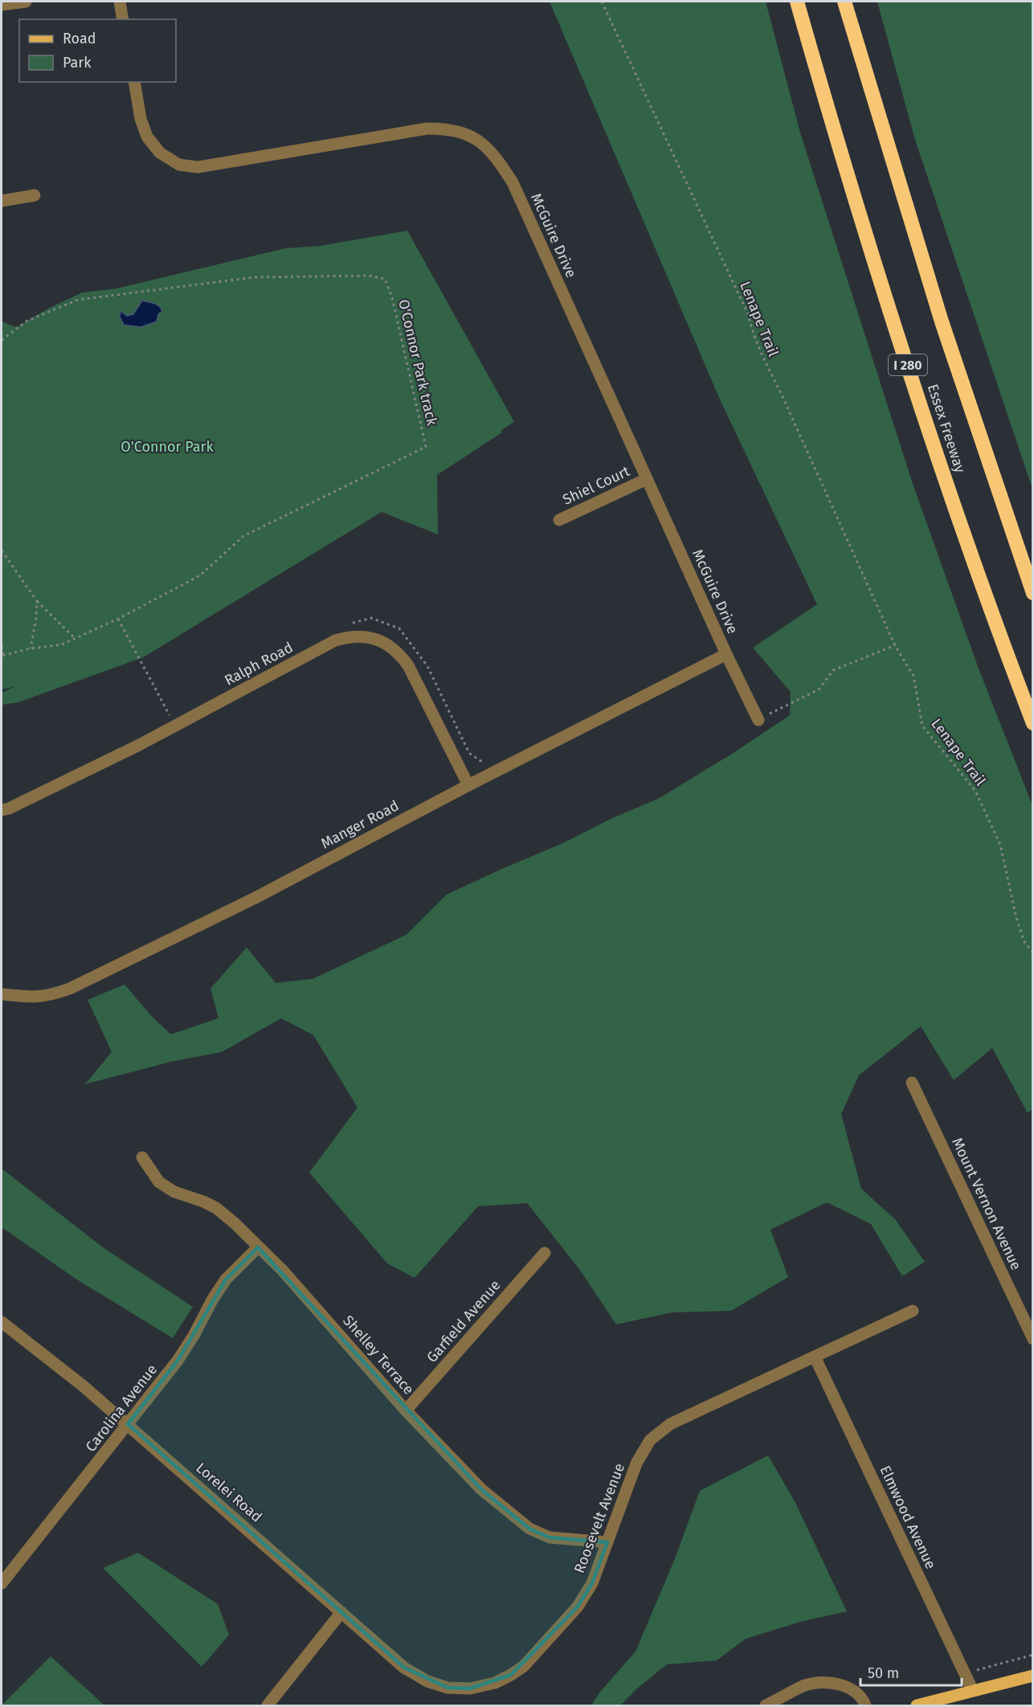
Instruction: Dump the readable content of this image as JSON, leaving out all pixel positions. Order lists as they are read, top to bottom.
{
  "streets": {
    "highway": ["I 280", "Essex Freeway"],
    "street": [
      "McGuire Drive",
      "Shiel Court",
      "Ralph Road",
      "Manger Road",
      "Mount Vernon Avenue",
      "Garfield Avenue",
      "Shelley Terrace",
      "Carolina Avenue",
      "Lorelei Road",
      "Elmwood Avenue",
      "Roosevelt Avenue"
    ],
    "path": ["Lenape Trail", "O'Connor Park track"]
  },
  "crossings": [
    ["McGuire Drive", "Shiel Court"],
    ["McGuire Drive", "Manger Road"],
    ["Ralph Road", "Manger Road"],
    ["Garfield Avenue", "Shelley Terrace"],
    ["Shelley Terrace", "Carolina Avenue"],
    ["Shelley Terrace", "Roosevelt Avenue"],
    ["Carolina Avenue", "Lorelei Road"],
    ["Lorelei Road", "Roosevelt Avenue"],
    ["Elmwood Avenue", "Roosevelt Avenue"]
  ],
  "parks": ["O'Connor Park"],
  "legend": ["Road", "Park"],
  "scale_bar": "50 m"
}
